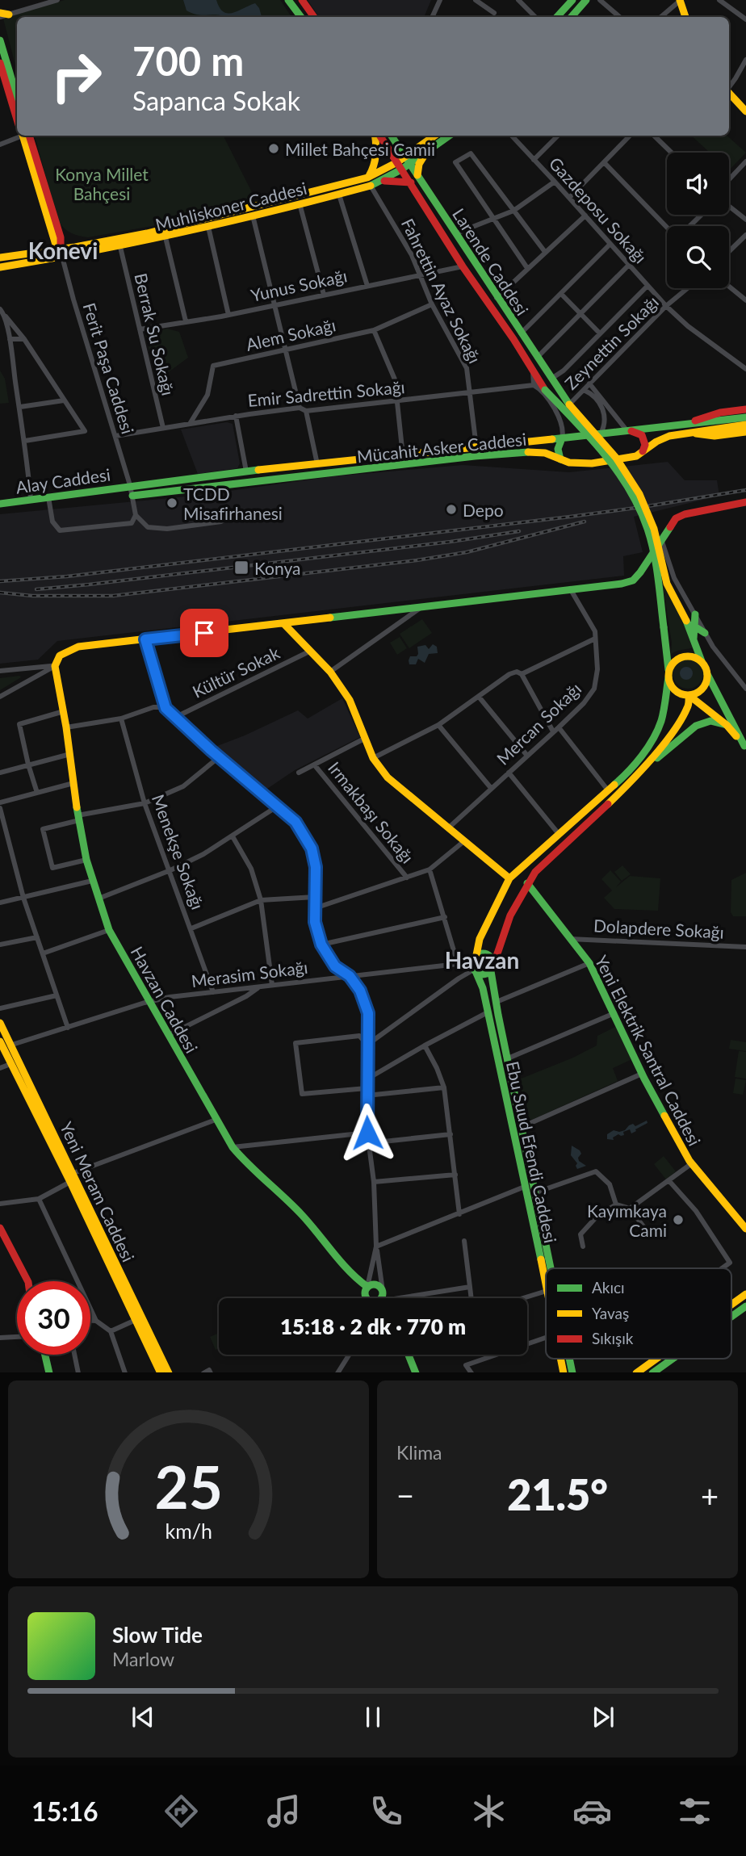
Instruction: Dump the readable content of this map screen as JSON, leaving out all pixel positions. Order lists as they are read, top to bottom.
{
  "streets": {
    "main road": [
      "Muhliskoner Caddesi",
      "Larende Caddesi",
      "Ferit Paşa Caddesi",
      "Mücahit Asker Caddesi",
      "Alay Caddesi",
      "Havzan Caddesi",
      "Yeni Elektrik Santral Caddesi",
      "Ebu Suud Efendi Caddesi",
      "Yeni Meram Caddesi"
    ],
    "street": [
      "Gazdeposu Sokağı",
      "Yunus Sokağı",
      "Fahrettin Ayaz Sokağı",
      "Berrak Su Sokağı",
      "Alem Sokağı",
      "Zeynettin Sokağı",
      "Emir Sadrettin Sokağı",
      "Kültür Sokak",
      "Mercan Sokağı",
      "Irmakbaşı Sokağı",
      "Menekşe Sokağı",
      "Dolapdere Sokağı",
      "Merasim Sokağı"
    ]
  },
  "crossings": [
    ["Muhliskoner Caddesi", "Larende Caddesi"],
    ["Muhliskoner Caddesi", "Fahrettin Ayaz Sokağı"],
    ["Muhliskoner Caddesi", "Berrak Su Sokağı"],
    ["Muhliskoner Caddesi", "Ferit Paşa Caddesi"],
    ["Gazdeposu Sokağı", "Zeynettin Sokağı"],
    ["Larende Caddesi", "Yunus Sokağı"],
    ["Larende Caddesi", "Zeynettin Sokağı"],
    ["Larende Caddesi", "Emir Sadrettin Sokağı"],
    ["Larende Caddesi", "Ebu Suud Efendi Caddesi"],
    ["Yunus Sokağı", "Fahrettin Ayaz Sokağı"],
    ["Yunus Sokağı", "Berrak Su Sokağı"],
    ["Fahrettin Ayaz Sokağı", "Alem Sokağı"],
    ["Fahrettin Ayaz Sokağı", "Emir Sadrettin Sokağı"],
    ["Fahrettin Ayaz Sokağı", "Mücahit Asker Caddesi"],
    ["Berrak Su Sokağı", "Emir Sadrettin Sokağı"],
    ["Alem Sokağı", "Emir Sadrettin Sokağı"],
    ["Ferit Paşa Caddesi", "Emir Sadrettin Sokağı"],
    ["Ferit Paşa Caddesi", "Mücahit Asker Caddesi"],
    ["Ferit Paşa Caddesi", "Alay Caddesi"],
    ["Mücahit Asker Caddesi", "Alay Caddesi"],
    ["Menekşe Sokağı", "Merasim Sokağı"],
    ["Dolapdere Sokağı", "Yeni Elektrik Santral Caddesi"],
    ["Merasim Sokağı", "Havzan Caddesi"],
    ["Merasim Sokağı", "Ebu Suud Efendi Caddesi"],
    ["Merasim Sokağı", "Yeni Meram Caddesi"],
    ["Yeni Elektrik Santral Caddesi", "Ebu Suud Efendi Caddesi"]
  ],
  "districts": ["Konevi", "Havzan"],
  "parks": ["Konya Millet Bahçesi"],
  "places": {
    "other": [
      "Millet Bahçesi Camii",
      "TCDD Misafirhanesi",
      "Depo",
      "Kayımkaya Cami"
    ],
    "transit": ["Konya"]
  },
  "legend": ["Akıcı", "Yavaş", "Sıkışık"],
  "page": {
    "turn": ["700 m", "Sapanca Sokak"],
    "limit": "30",
    "trip": "15:18 · 2 dk · 770 m",
    "tile": "Klima",
    "heat": ["−", "21.5°", "+"],
    "song": ["Slow Tide", "Marlow"],
    "tabs": "15:16",
    "gauge": ["25", "km/h"]
  }
}
